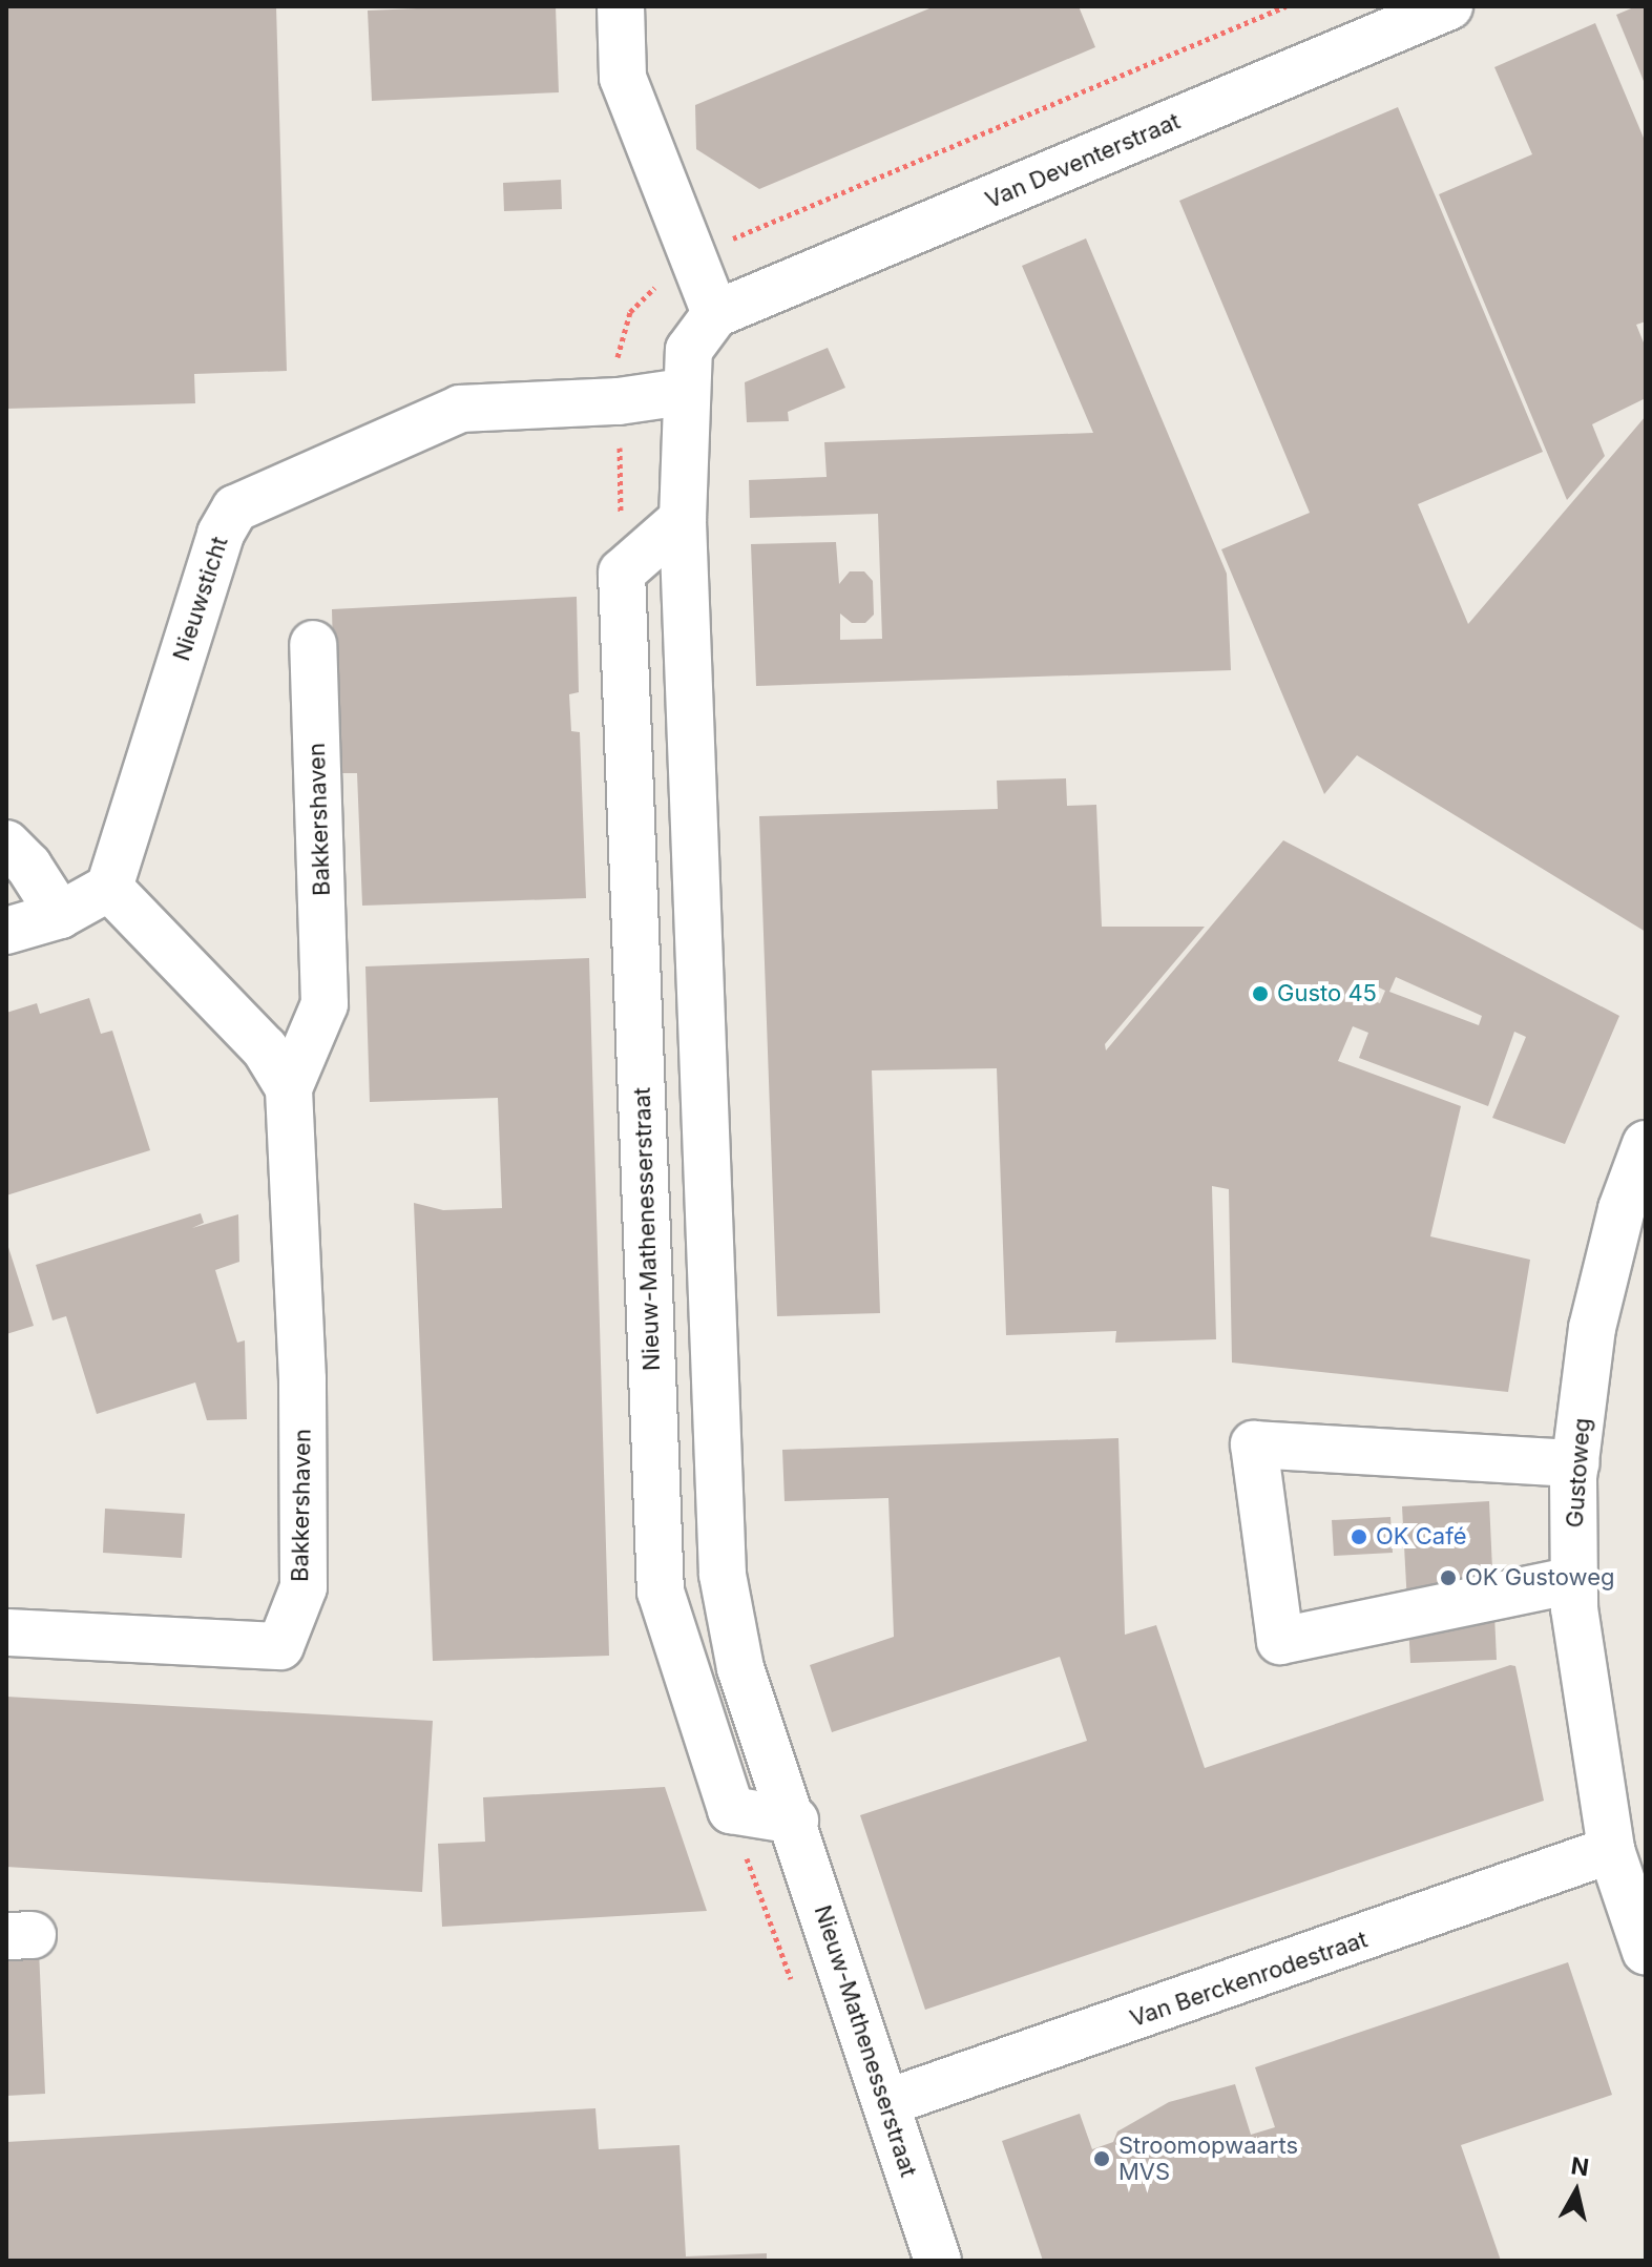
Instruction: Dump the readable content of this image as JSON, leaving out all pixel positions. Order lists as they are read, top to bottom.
{
  "streets": {
    "street": [
      "Van Deventerstraat",
      "Nieuwsticht",
      "Bakkershaven",
      "Nieuw-Mathenesserstraat",
      "Gustoweg",
      "Van Berckenrodestraat"
    ]
  },
  "crossings": [
    ["Van Deventerstraat", "Nieuw-Mathenesserstraat"],
    ["Nieuwsticht", "Bakkershaven"],
    ["Nieuwsticht", "Nieuw-Mathenesserstraat"],
    ["Nieuw-Mathenesserstraat", "Van Berckenrodestraat"],
    ["Gustoweg", "Van Berckenrodestraat"]
  ],
  "places": [
    "Gusto 45",
    "OK Café",
    "OK Gustoweg",
    "Stroomopwaarts MVS"
  ],
  "north": "top"
}
